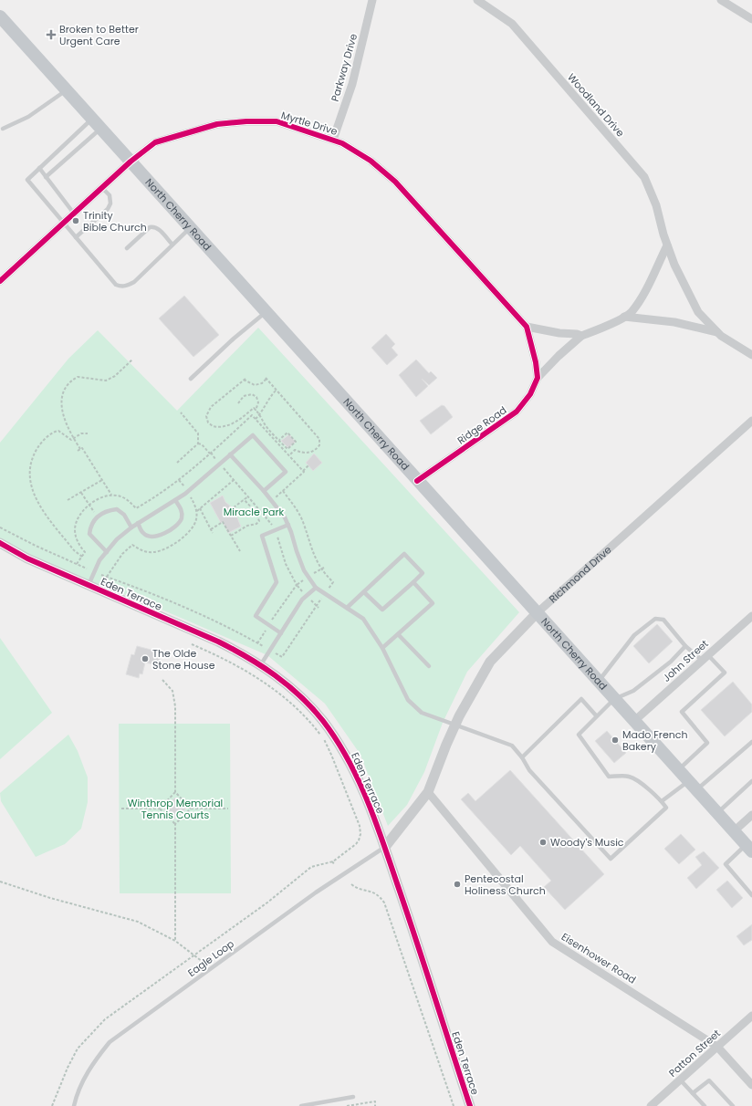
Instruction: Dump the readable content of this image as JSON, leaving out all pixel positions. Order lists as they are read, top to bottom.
{
  "streets": {
    "main road": ["North Cherry Road"],
    "street": [
      "Parkway Drive",
      "Woodland Drive",
      "Myrtle Drive",
      "Ridge Road",
      "Richmond Drive",
      "Eden Terrace",
      "John Street",
      "Eisenhower Road",
      "Patton Street"
    ],
    "lane": ["Eagle Loop"]
  },
  "crossings": [
    ["Parkway Drive", "Myrtle Drive"],
    ["Woodland Drive", "Ridge Road"],
    ["Myrtle Drive", "North Cherry Road"],
    ["Myrtle Drive", "Ridge Road"],
    ["North Cherry Road", "Ridge Road"],
    ["North Cherry Road", "Richmond Drive"],
    ["North Cherry Road", "John Street"],
    ["Richmond Drive", "Eden Terrace"],
    ["Richmond Drive", "Eagle Loop"],
    ["Richmond Drive", "Eisenhower Road"],
    ["Eden Terrace", "Eagle Loop"],
    ["Eisenhower Road", "Patton Street"]
  ],
  "parks": ["Miracle Park", "Winthrop Memorial Tennis Courts"],
  "places": {
    "health": ["Broken to Better Urgent Care"],
    "other": [
      "Trinity Bible Church",
      "The Olde Stone House",
      "Mado French Bakery",
      "Woody's Music",
      "Pentecostal Holiness Church"
    ]
  }
}
